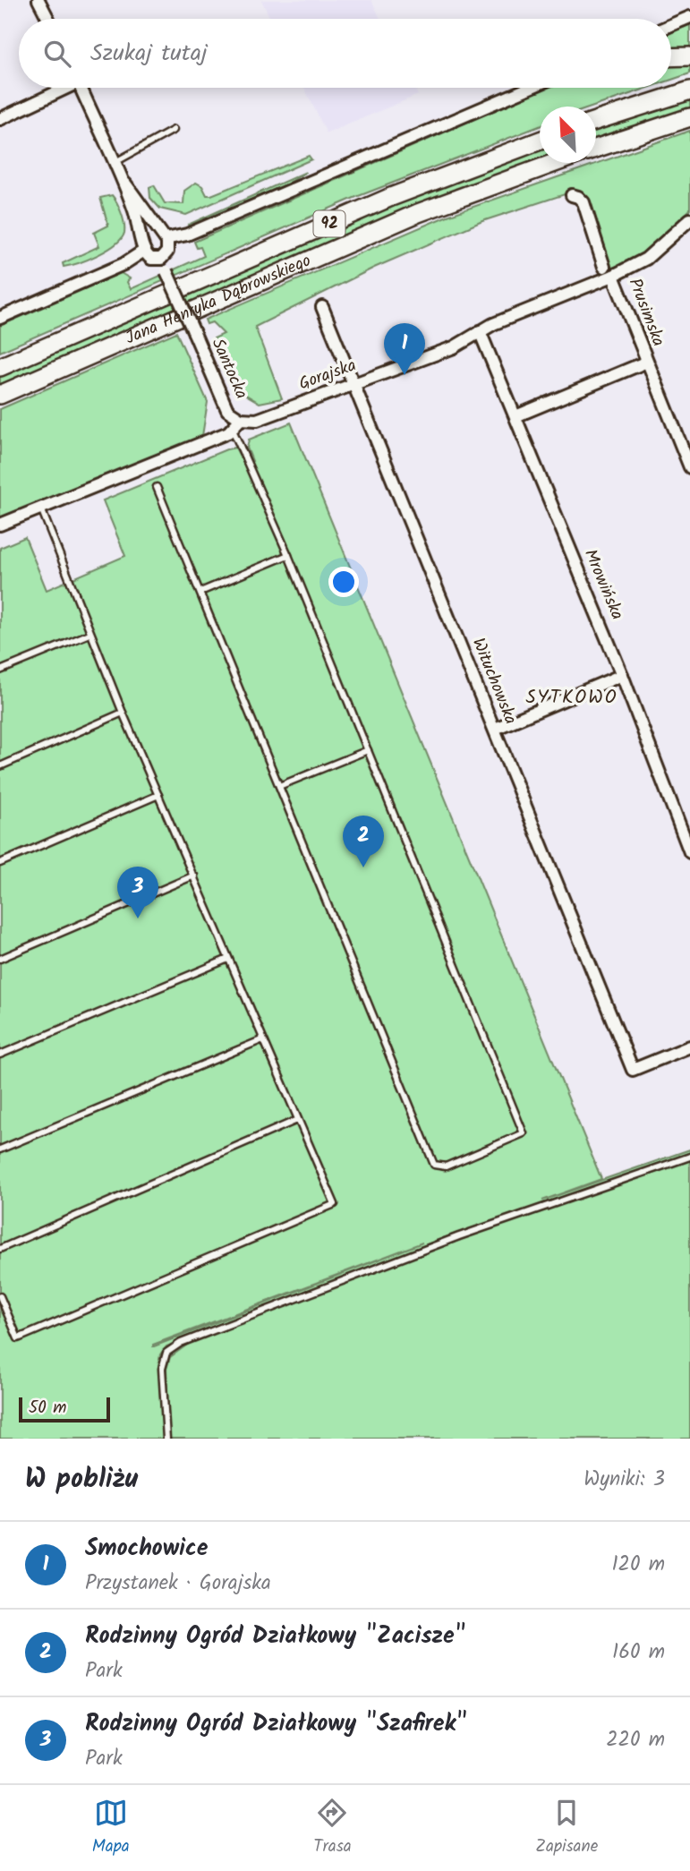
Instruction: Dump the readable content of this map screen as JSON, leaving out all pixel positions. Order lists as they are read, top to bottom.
{
  "streets": {
    "main road": ["92", "Jana Henryka Dąbrowskiego"],
    "street": [
      "Prusimska",
      "Santocka",
      "Gorajska",
      "Mrowińska",
      "Wituchowska"
    ]
  },
  "crossings": [
    ["Prusimska", "Gorajska"],
    ["Santocka", "Gorajska"],
    ["Gorajska", "Mrowińska"],
    ["Gorajska", "Wituchowska"]
  ],
  "districts": ["SYTKOWO"],
  "scale_bar": "50 m",
  "north": "top left",
  "page": {
    "search": "Szukaj tutaj",
    "pins": ["1", "2", "3"],
    "scale": "50 m",
    "heading": ["W pobliżu", "Wyniki: 3"],
    "list": [
      {
        "mark": "1",
        "name": "Smochowice",
        "note": "Przystanek · Gorajska",
        "value": "120 m"
      },
      {
        "mark": "2",
        "name": "Rodzinny Ogród Działkowy \"Zacisze\"",
        "note": "Park",
        "value": "160 m"
      },
      {
        "mark": "3",
        "name": "Rodzinny Ogród Działkowy \"Szafirek\"",
        "note": "Park",
        "value": "220 m"
      }
    ],
    "nav": ["Mapa", "Trasa", "Zapisane"]
  }
}
